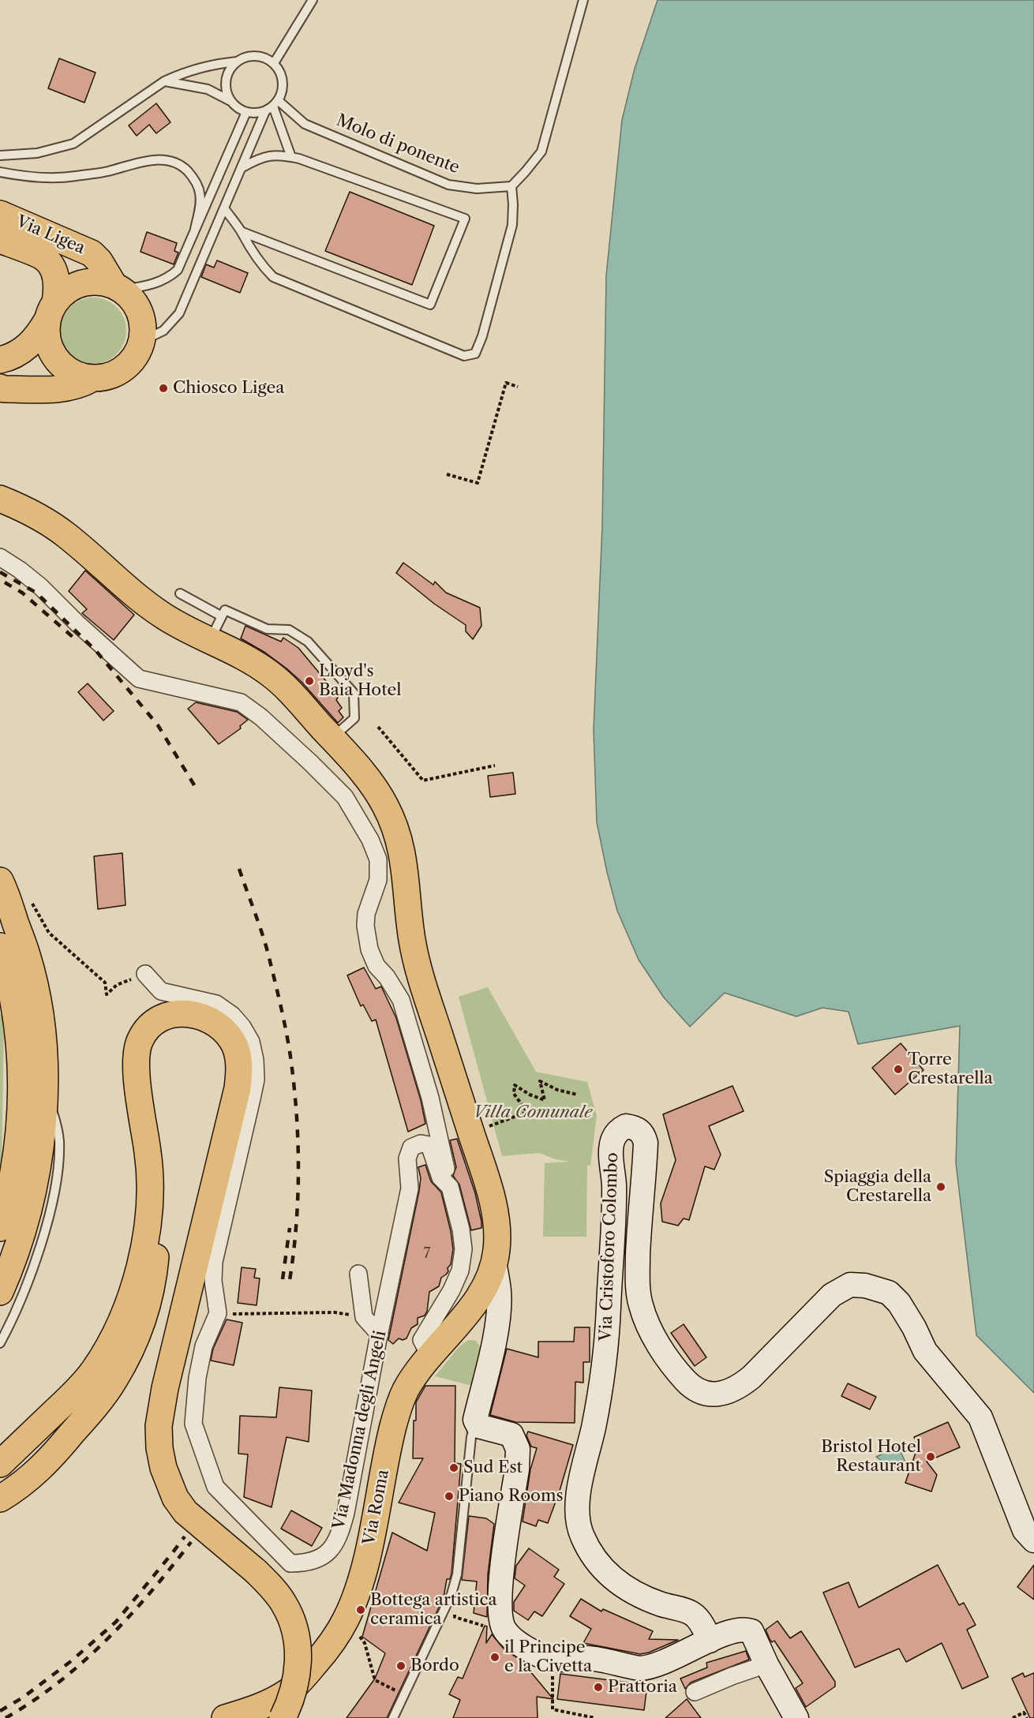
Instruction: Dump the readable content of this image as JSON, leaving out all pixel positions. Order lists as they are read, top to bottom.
{
  "streets": {
    "main road": ["Via Ligea", "Via Roma"],
    "street": ["Via Cristoforo Colombo", "Via Madonna degli Angeli"],
    "lane": ["Molo di ponente"]
  },
  "crossings": [
    ["Via Madonna degli Angeli", "Via Roma"]
  ],
  "parks": ["Villa Comunale"],
  "places": [
    "Chiosco Ligea",
    "Lloyd's Baia Hotel",
    "Torre Crestarella",
    "Spiaggia della Crestarella",
    "Bristol Hotel Restaurant",
    "Sud Est",
    "Piano Rooms",
    "Bottega artistica ceramica",
    "il Principe e la Civetta",
    "Bordo",
    "Prattoria"
  ],
  "house_numbers": ["7"]
}
